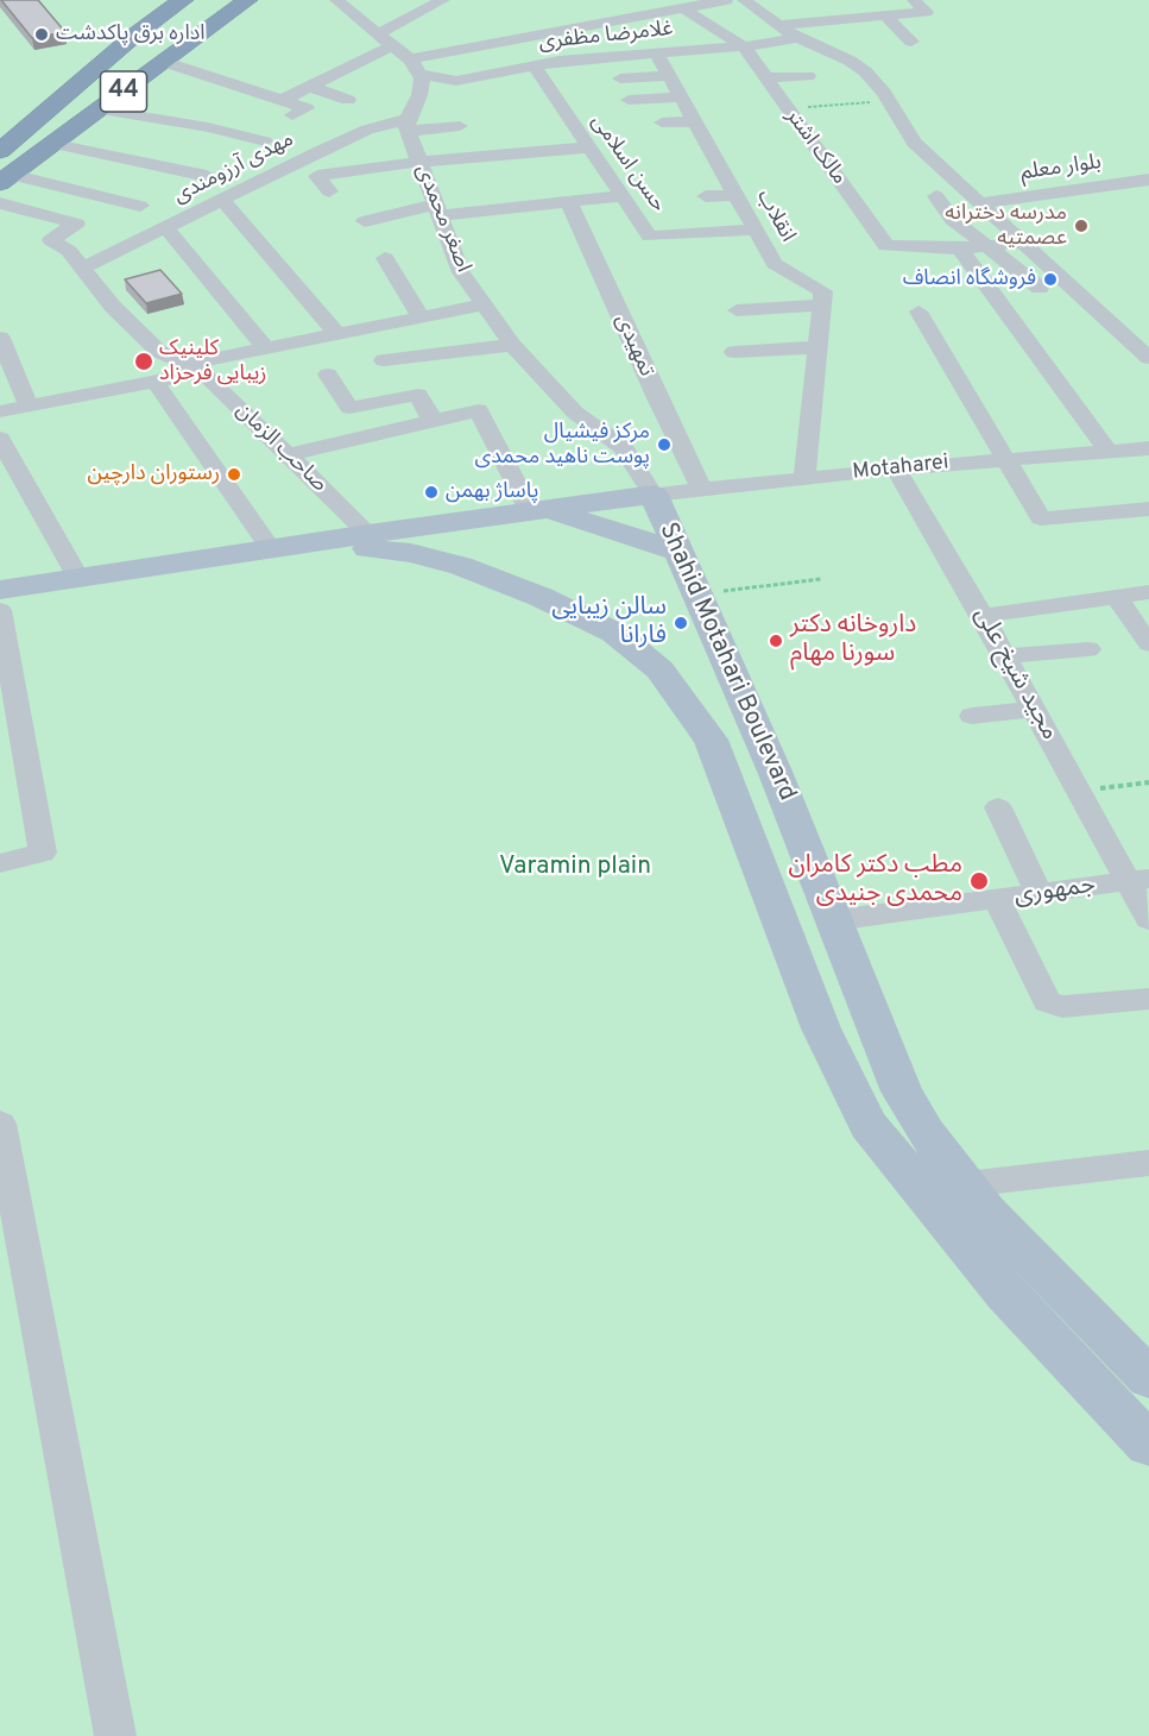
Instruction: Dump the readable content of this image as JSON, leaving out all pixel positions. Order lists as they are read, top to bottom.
{
  "streets": {
    "highway": ["44"],
    "main road": ["Shahid Motahari Boulevard"],
    "street": [
      "غلامرضا مظفری",
      "مالک اشتر",
      "حسن اسلامی",
      "مهدی آرزومندی",
      "بلوار معلم",
      "انقلاب",
      "اصغر محمدی",
      "تمهیدی",
      "صاحب الزمان",
      "Motaharei",
      "مجید شیخ علی",
      "جمهوری"
    ]
  },
  "crossings": [
    ["غلامرضا مظفری", "مالک اشتر"],
    ["غلامرضا مظفری", "حسن اسلامی"],
    ["غلامرضا مظفری", "انقلاب"],
    ["حسن اسلامی", "انقلاب"],
    ["مهدی آرزومندی", "اصغر محمدی"],
    ["مهدی آرزومندی", "صاحب الزمان"],
    ["اصغر محمدی", "Motaharei"],
    ["اصغر محمدی", "Shahid Motahari Boulevard"],
    ["تمهیدی", "Motaharei"],
    ["صاحب الزمان", "Shahid Motahari Boulevard"],
    ["Motaharei", "Shahid Motahari Boulevard"],
    ["Motaharei", "مجید شیخ علی"],
    ["Shahid Motahari Boulevard", "جمهوری"],
    ["مجید شیخ علی", "جمهوری"]
  ],
  "parks": ["Varamin plain"],
  "places": [
    "اداره برق پاکدشت",
    "مدرسه دخترانه عصمتیه",
    "فروشگاه انصاف",
    "کلینیک زیبایی فرحزاد",
    "مرکز فیشیال پوست ناهید محمدی",
    "رستوران دارچین",
    "پاساژ بهمن",
    "سالن زیبایی فارانا",
    "داروخانه دکتر سورنا مهام",
    "مطب دکتر کامران محمدی جنیدی"
  ]
}
